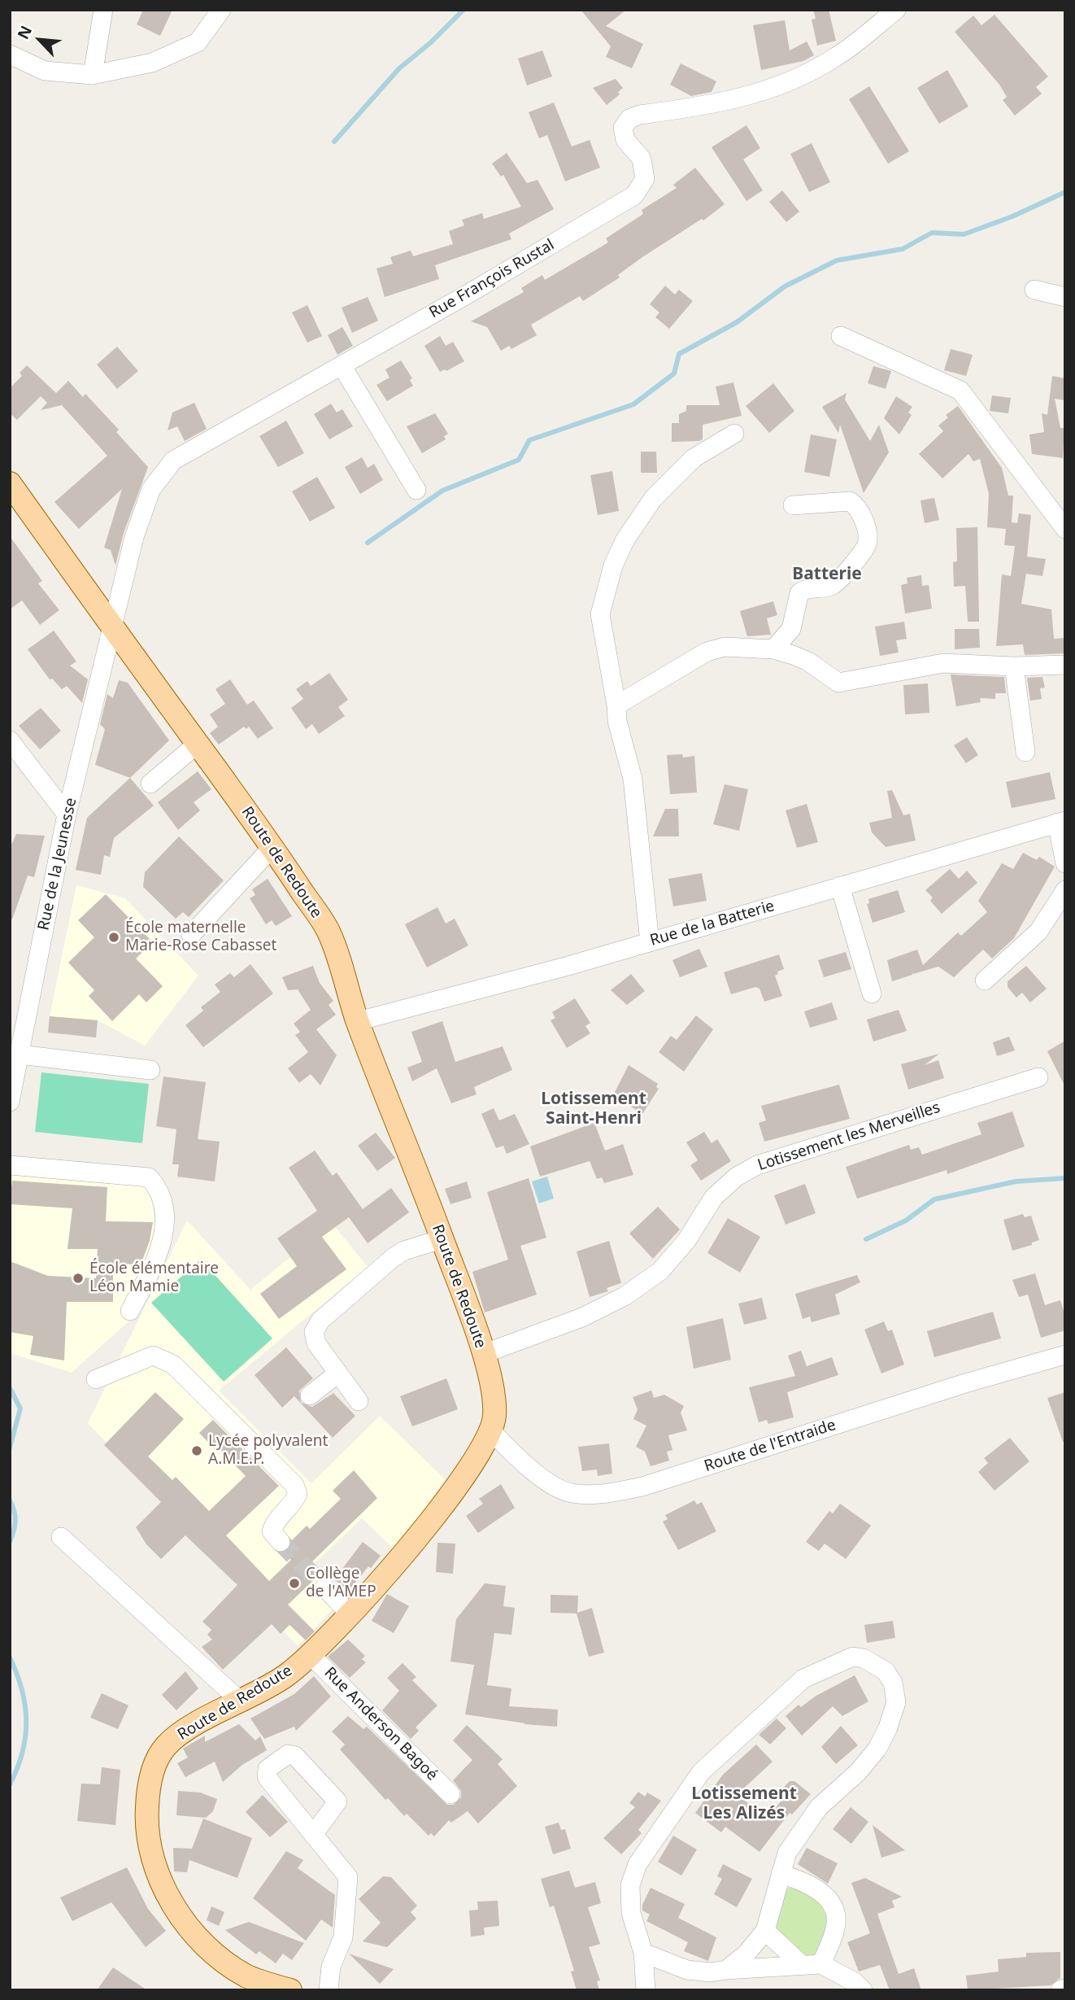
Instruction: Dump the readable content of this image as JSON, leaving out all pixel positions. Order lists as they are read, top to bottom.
{
  "streets": {
    "main road": ["Route de Redoute"],
    "street": [
      "Rue François Rustal",
      "Rue de la Jeunesse",
      "Rue de la Batterie",
      "Lotissement les Merveilles",
      "Route de l'Entraide",
      "Rue Anderson Bagoé"
    ]
  },
  "crossings": [
    ["Rue François Rustal", "Route de Redoute"],
    ["Rue François Rustal", "Rue de la Jeunesse"],
    ["Route de Redoute", "Rue de la Jeunesse"],
    ["Route de Redoute", "Rue de la Batterie"],
    ["Route de Redoute", "Lotissement les Merveilles"],
    ["Route de Redoute", "Route de l'Entraide"],
    ["Route de Redoute", "Rue Anderson Bagoé"]
  ],
  "districts": ["Batterie", "Lotissement Saint-Henri", "Lotissement Les Alizés"],
  "places": [
    "École maternelle Marie-Rose Cabasset",
    "École élémentaire Léon Mamie",
    "Lycée polyvalent A.M.E.P.",
    "Collège de l'AMEP"
  ],
  "north": "top left"
}
